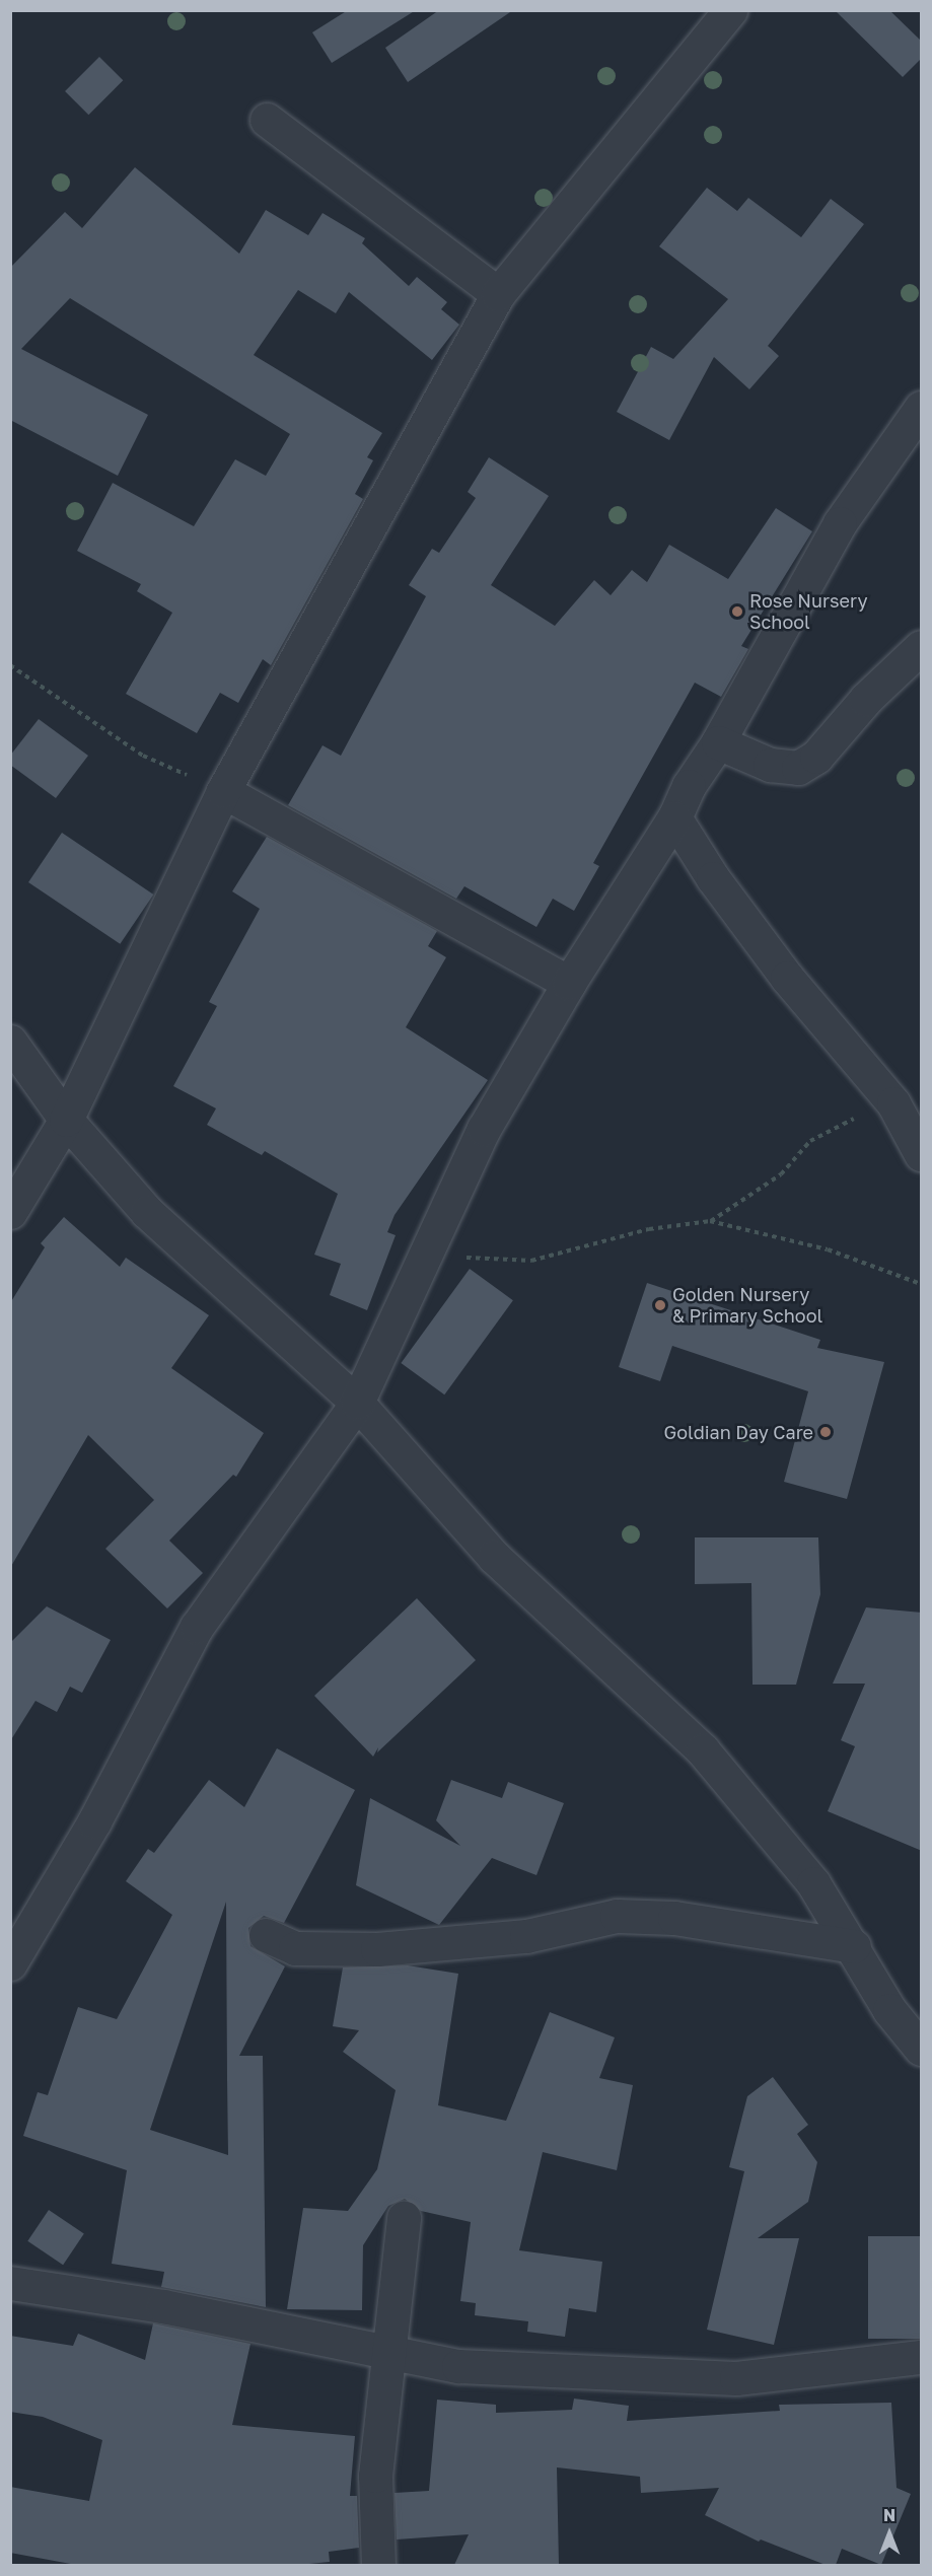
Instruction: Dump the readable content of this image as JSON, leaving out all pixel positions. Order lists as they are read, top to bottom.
{
  "places": ["Rose Nursery School", "Golden Nursery & Primary School", "Goldian Day Care"],
  "north": "top"
}
